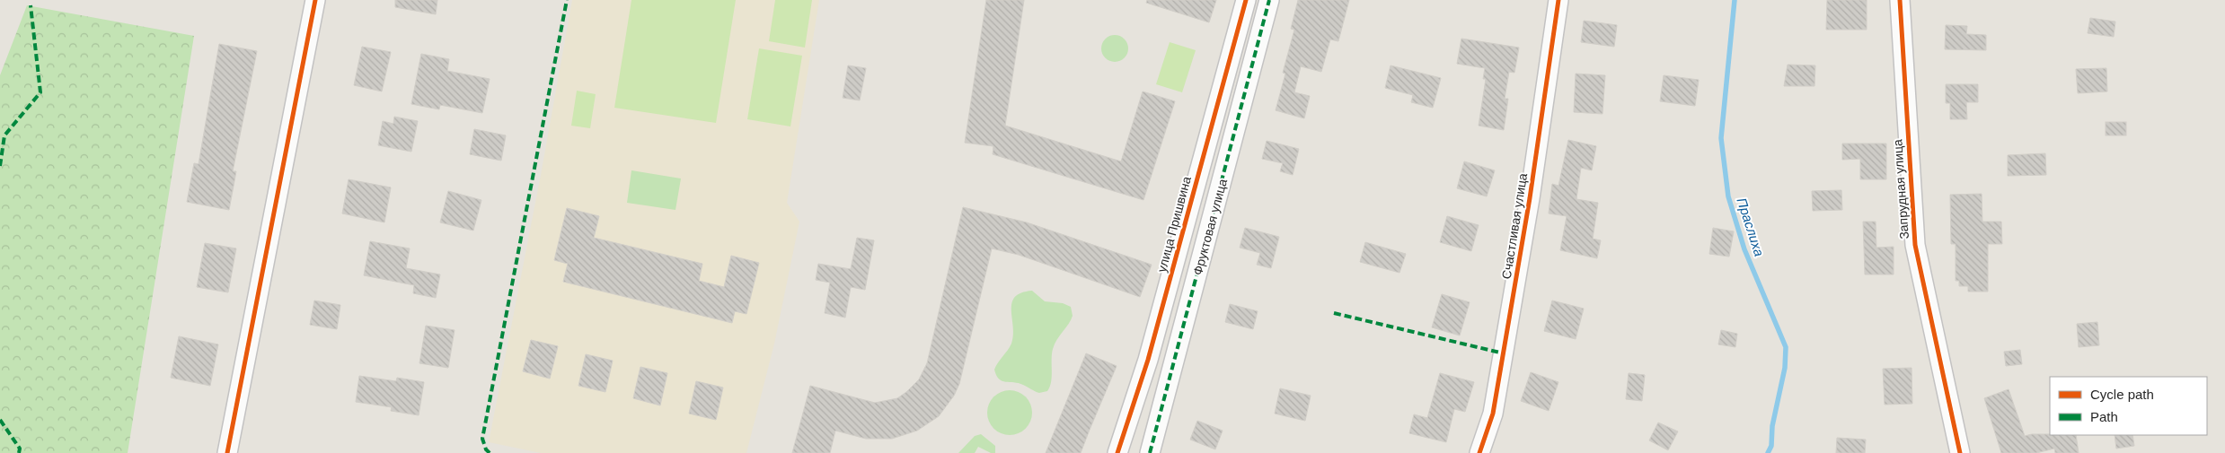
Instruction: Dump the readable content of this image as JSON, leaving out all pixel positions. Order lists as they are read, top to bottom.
{
  "streets": {
    "street": [
      "Запрудная улица",
      "улица Пришвина",
      "Счастливая улица",
      "Фруктовая улица"
    ]
  },
  "water": ["Праслиха"],
  "legend": ["Cycle path", "Path"]
}
